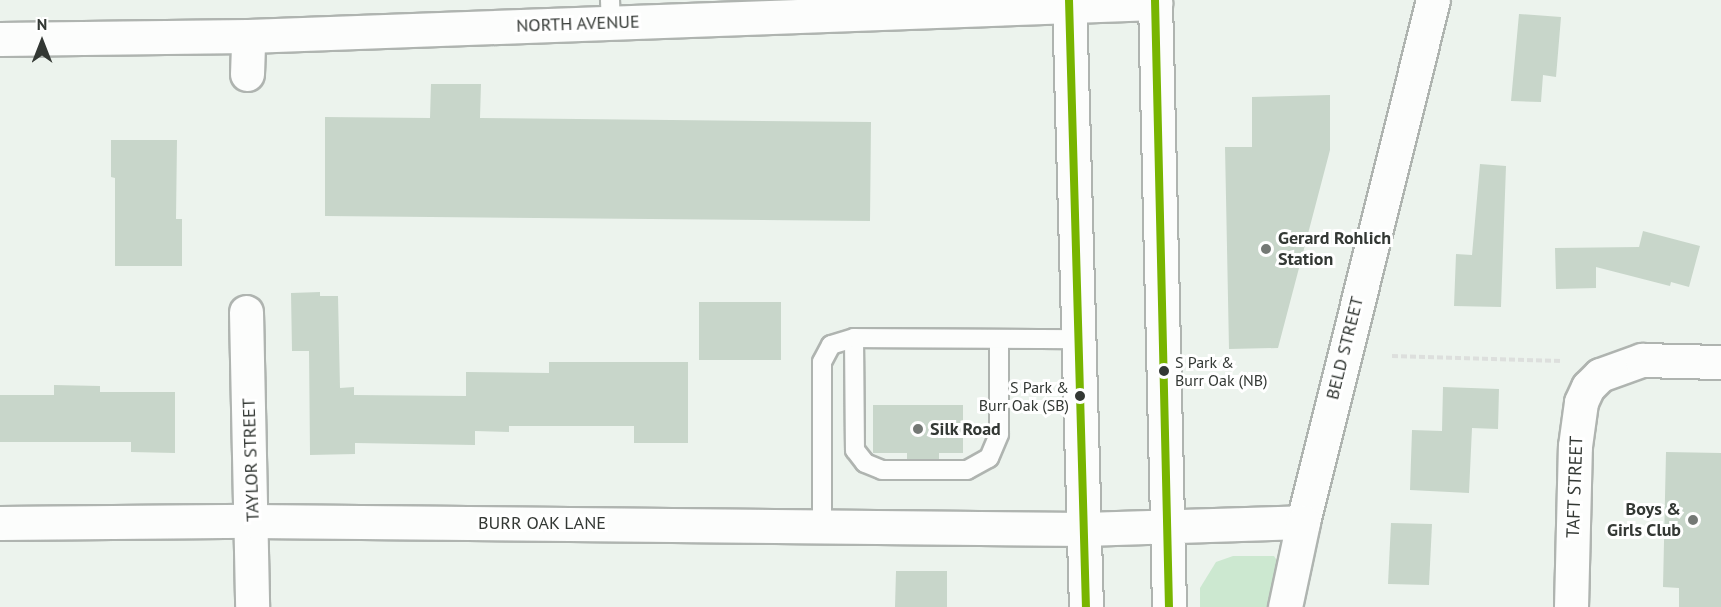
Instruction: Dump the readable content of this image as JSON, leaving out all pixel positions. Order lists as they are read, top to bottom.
{
  "streets": {
    "street": [
      "NORTH AVENUE",
      "BELD STREET",
      "TAYLOR STREET",
      "TAFT STREET",
      "BURR OAK LANE"
    ]
  },
  "crossings": [
    ["TAYLOR STREET", "BURR OAK LANE"]
  ],
  "places": [
    "Gerard Rohlich Station",
    "S Park & Burr Oak (NB)",
    "S Park & Burr Oak (SB)",
    "Silk Road",
    "Boys & Girls Club"
  ],
  "north": "top"
}
